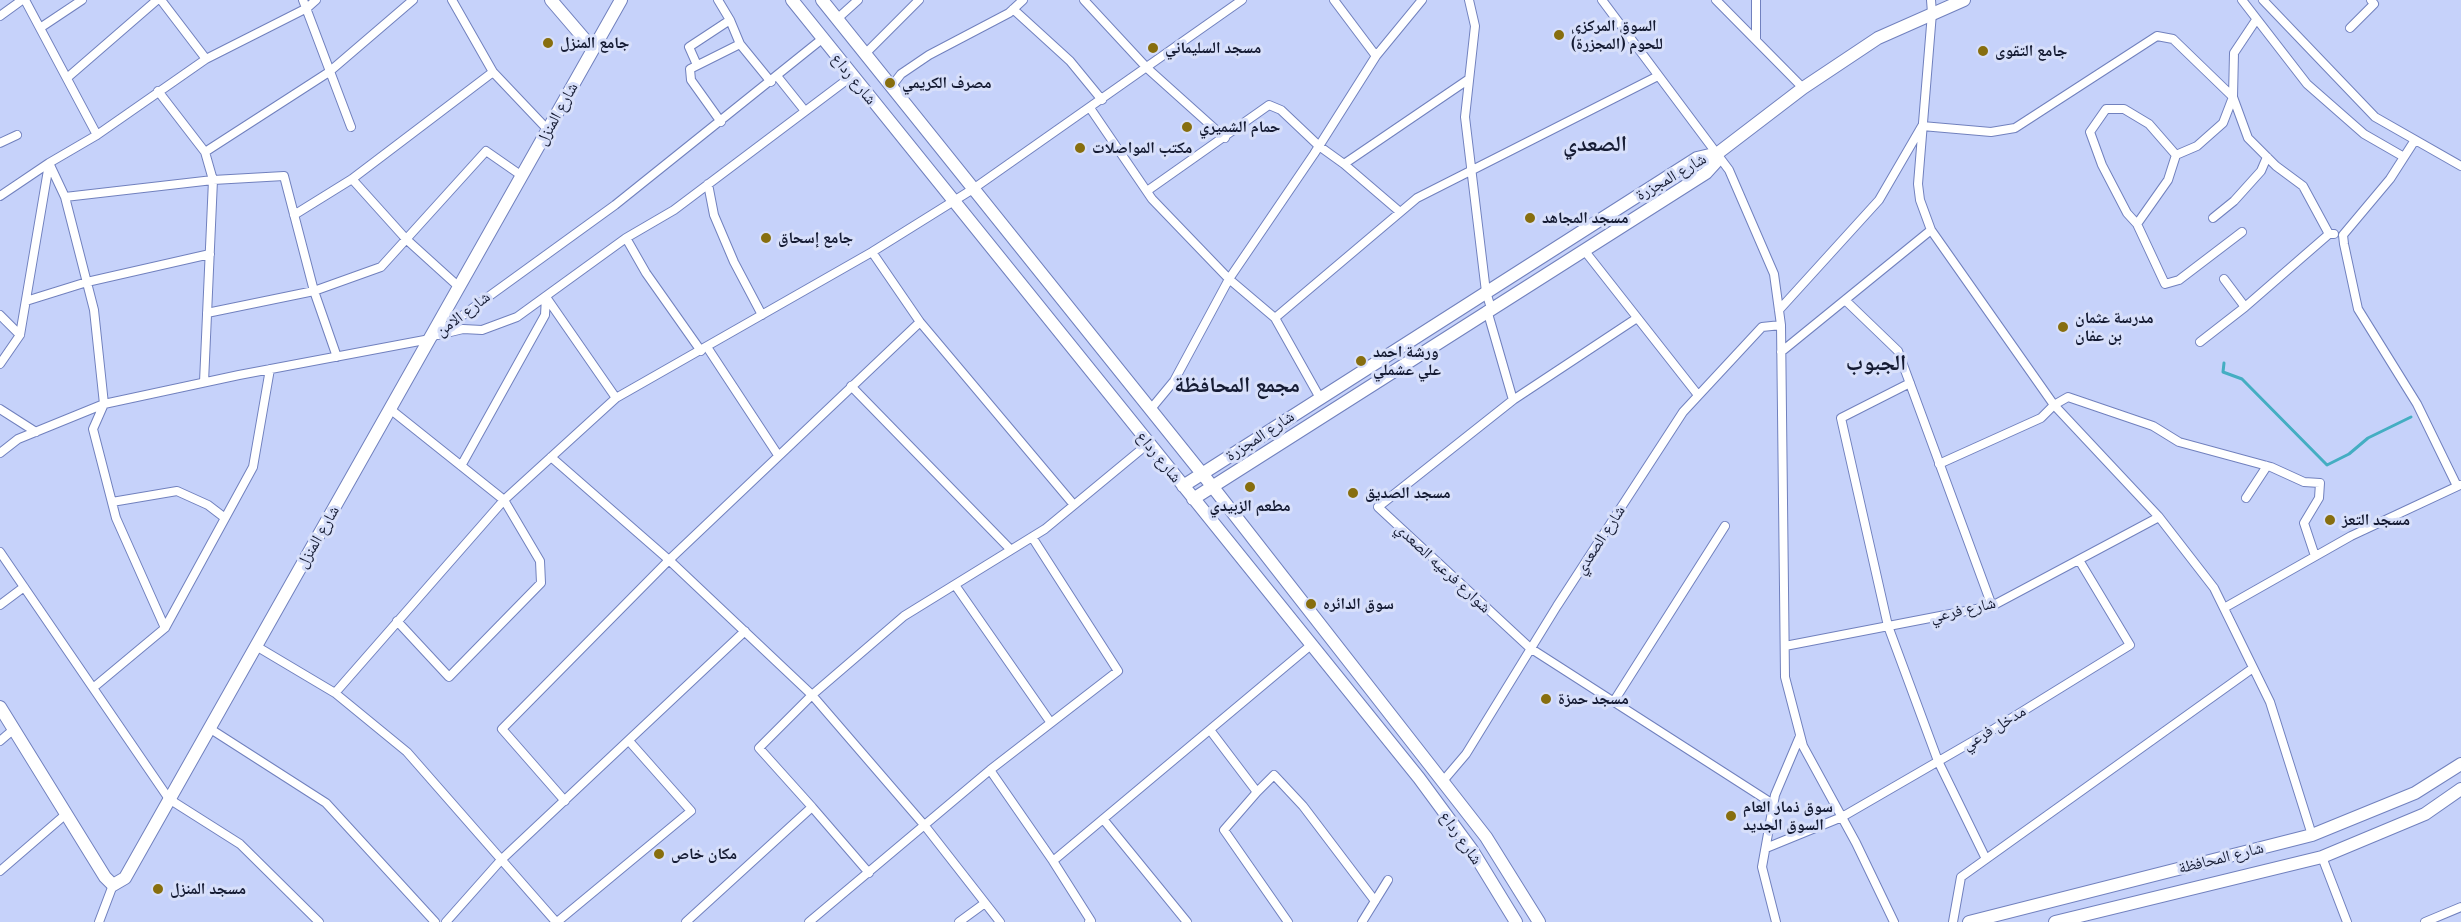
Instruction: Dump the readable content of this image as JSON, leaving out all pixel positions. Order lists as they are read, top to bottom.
{
  "streets": {
    "main road": [
      "شارع رداع",
      "شارع المنزل",
      "شارع المجزرة",
      "شارع المحافظة"
    ],
    "street": [
      "شارع الامن",
      "شارع الصعدي",
      "شوارع فرعيه الصعدي",
      "شارع فرعي",
      "مدخل فرعي"
    ]
  },
  "crossings": [
    ["شارع رداع", "شارع المجزرة"],
    ["شارع رداع", "شارع الامن"],
    ["شارع رداع", "شارع الصعدي"],
    ["شارع المنزل", "شارع الامن"],
    ["شارع الصعدي", "شوارع فرعيه الصعدي"],
    ["شارع فرعي", "مدخل فرعي"]
  ],
  "districts": ["الصعدي", "الجبوب", "مجمع المحافظة"],
  "places": [
    "السوق المركزي للحوم (المجزرة)",
    "جامع المنزل",
    "مسجد السليماني",
    "جامع التقوى",
    "مصرف الكريمي",
    "حمام الشميري",
    "مكتب المواصلات",
    "مسجد المجاهد",
    "جامع إسحاق",
    "مدرسة عثمان بن عفان",
    "ورشة احمد علي عشملي",
    "مطعم الزبيدي",
    "مسجد الصديق",
    "مسجد التعز",
    "سوق الدائره",
    "مسجد حمزة",
    "سوق ذمار العام السوق الجديد",
    "مكان خاص",
    "مسجد المنزل"
  ]
}
